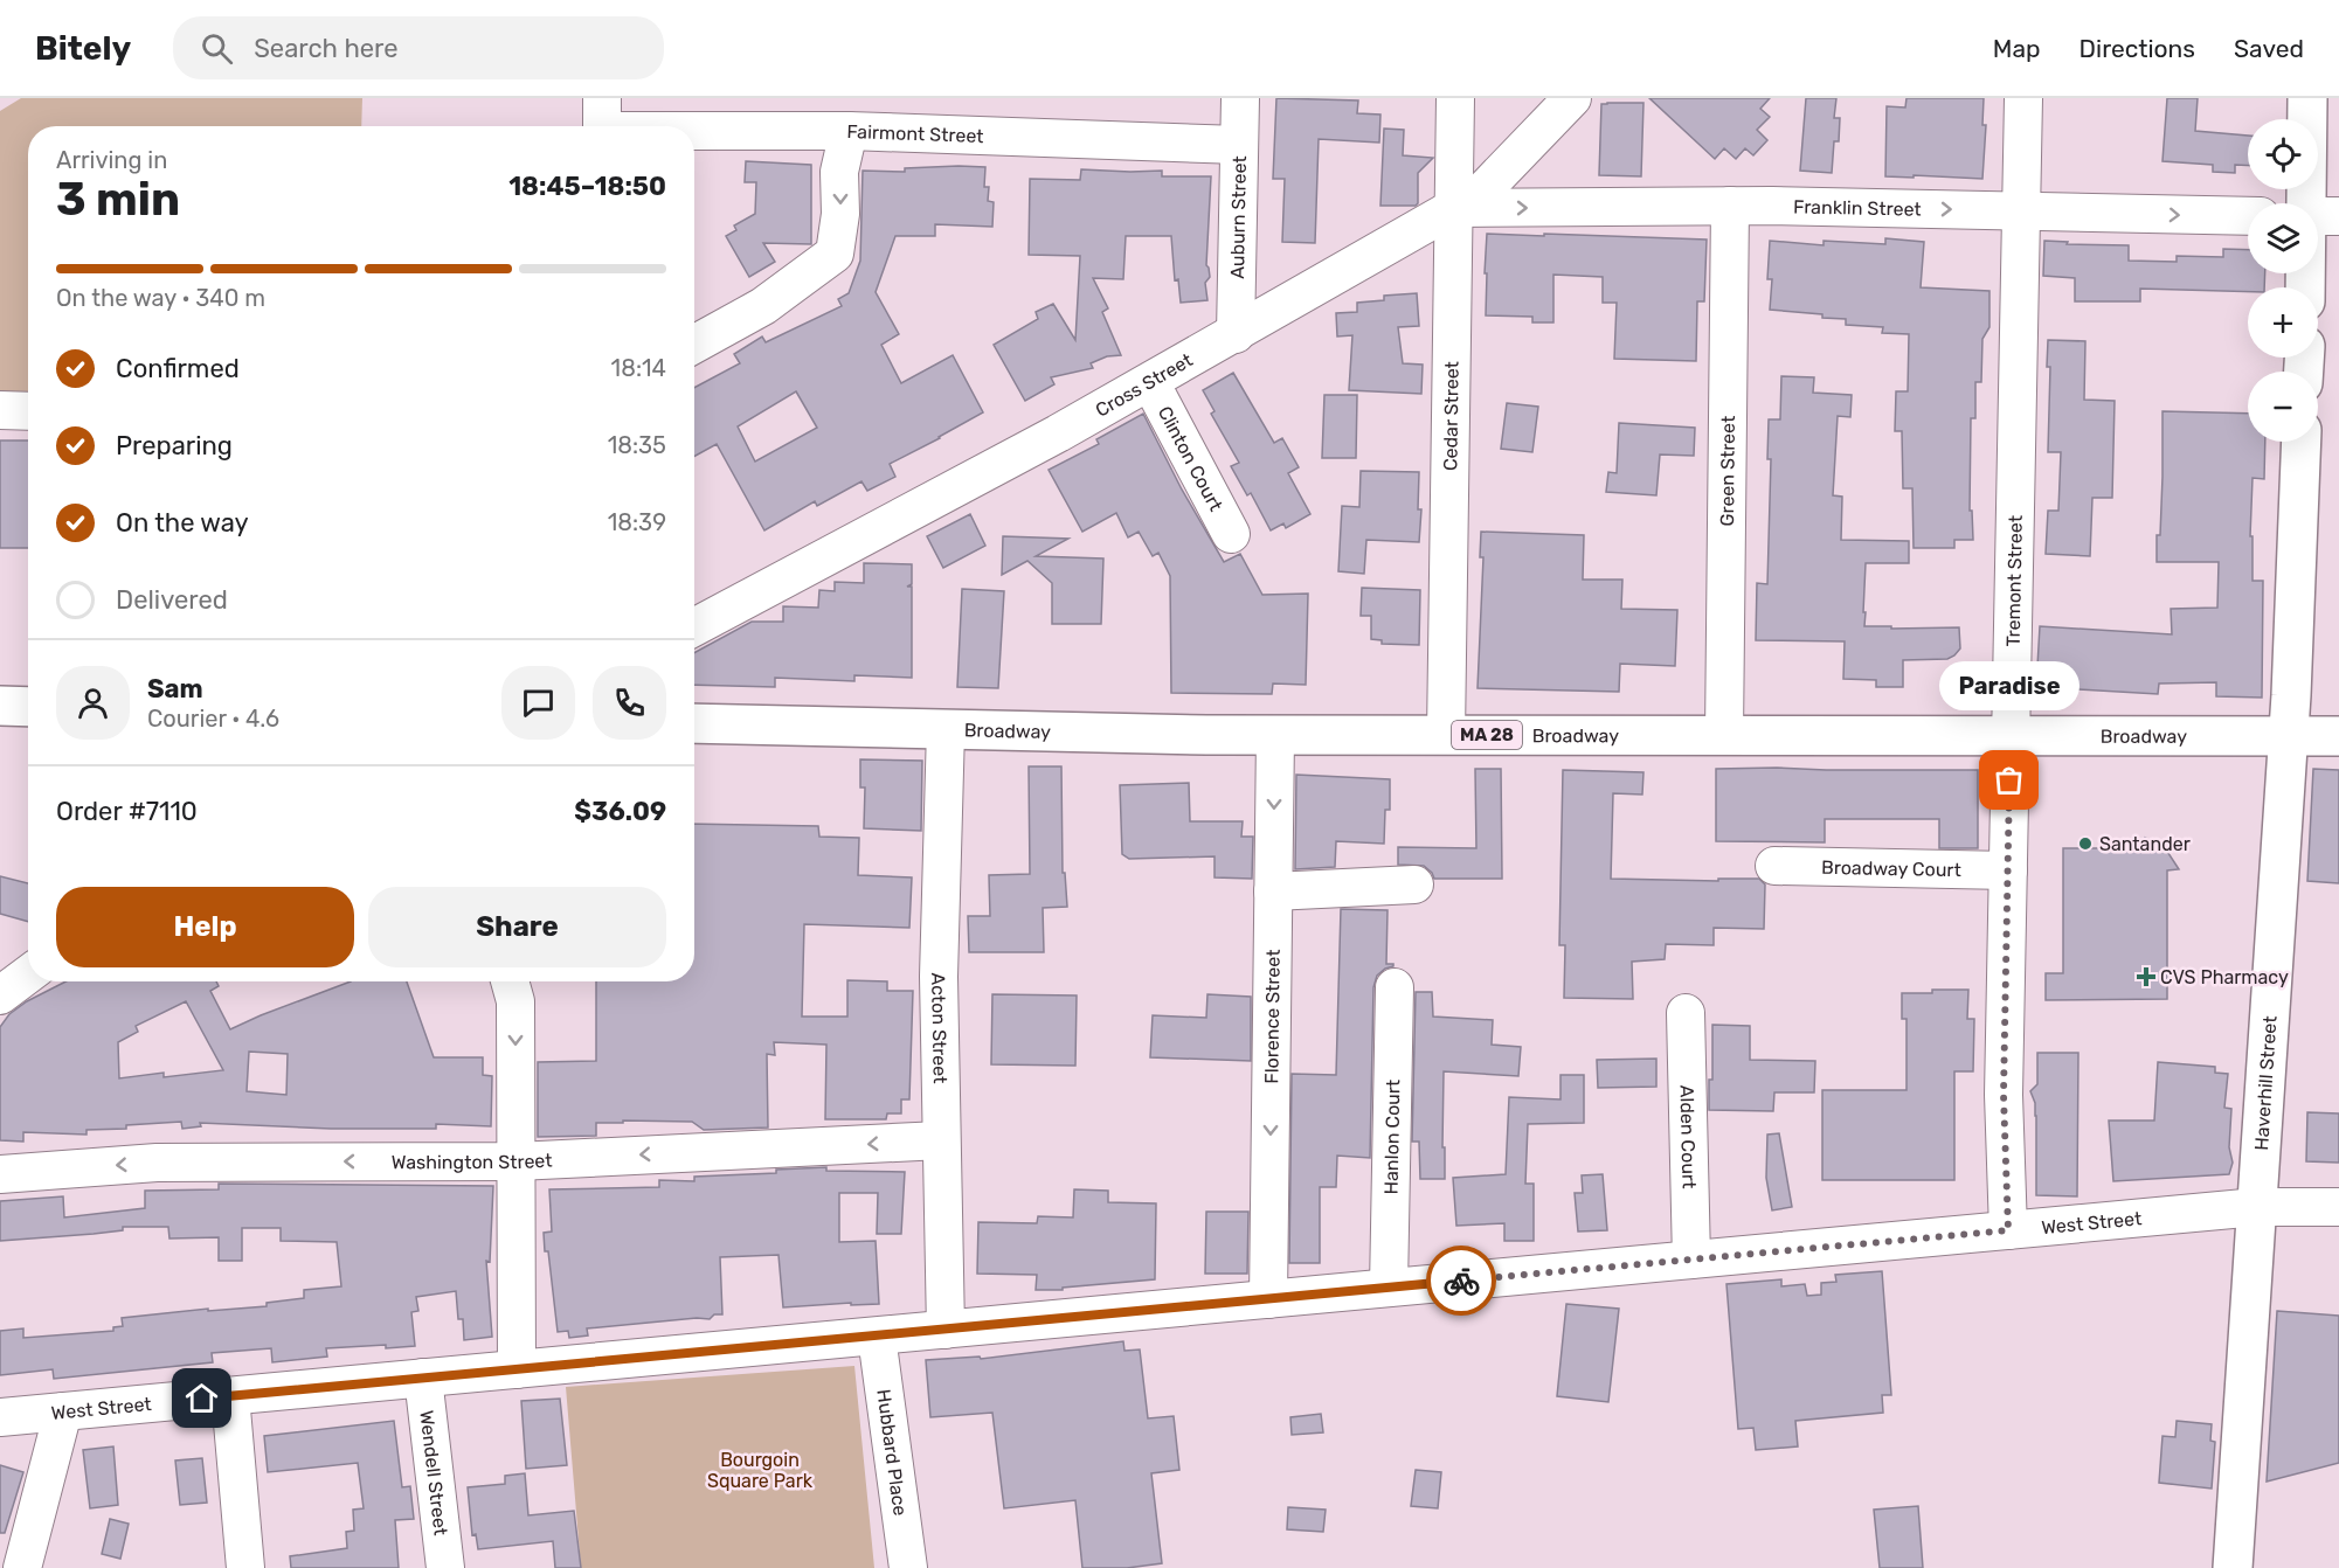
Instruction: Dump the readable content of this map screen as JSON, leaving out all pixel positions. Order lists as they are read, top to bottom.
{
  "streets": {
    "main road": ["Broadway", "MA 28", "Haverhill Street"],
    "street": [
      "Fairmont Street",
      "Franklin Street",
      "Auburn Street",
      "Cross Street",
      "Cedar Street",
      "Clinton Court",
      "Green Street",
      "Tremont Street",
      "Broadway Court",
      "Florence Street",
      "Acton Street",
      "Hanlon Court",
      "Alden Court",
      "Washington Street",
      "West Street",
      "Hubbard Place",
      "Wendell Street"
    ]
  },
  "crossings": [
    ["Fairmont Street", "Auburn Street"],
    ["Franklin Street", "Cross Street"],
    ["Franklin Street", "Cedar Street"],
    ["Franklin Street", "Green Street"],
    ["Franklin Street", "Tremont Street"],
    ["Auburn Street", "Cross Street"],
    ["Cross Street", "Cedar Street"],
    ["Cross Street", "Clinton Court"],
    ["Cedar Street", "Broadway"],
    ["Green Street", "Broadway"],
    ["Tremont Street", "Broadway"],
    ["Tremont Street", "Broadway Court"],
    ["Tremont Street", "West Street"],
    ["Broadway", "Florence Street"],
    ["Broadway", "Acton Street"],
    ["Broadway", "Haverhill Street"],
    ["Florence Street", "West Street"],
    ["Acton Street", "Washington Street"],
    ["Acton Street", "West Street"],
    ["Haverhill Street", "West Street"],
    ["Hanlon Court", "West Street"],
    ["Alden Court", "West Street"],
    ["West Street", "Hubbard Place"],
    ["West Street", "Wendell Street"]
  ],
  "one_way": [
    "Fairmont Street",
    "Franklin Street",
    "Florence Street",
    "Washington Street"
  ],
  "parks": ["Bourgoin Square Park"],
  "places": {
    "other": ["Paradise", "Santander"],
    "health": ["CVS Pharmacy"]
  },
  "page": {
    "header": "Bitely",
    "search": "Search here",
    "nav": ["Map", "Directions", "Saved"],
    "map_buttons": ["+", "−"],
    "heading": ["3 min", "Arriving in", "18:45–18:50"],
    "panel": [
      "Sam",
      "Courier · 4.6",
      "Order #7110",
      "$36.09"
    ],
    "bar": "On the way · 340 m",
    "list": [
      ["Confirmed", "18:14"],
      ["Preparing", "18:35"],
      ["On the way", "18:39"],
      "Delivered"
    ],
    "bubble": "Paradise",
    "buttons": ["Help", "Share"]
  }
}
